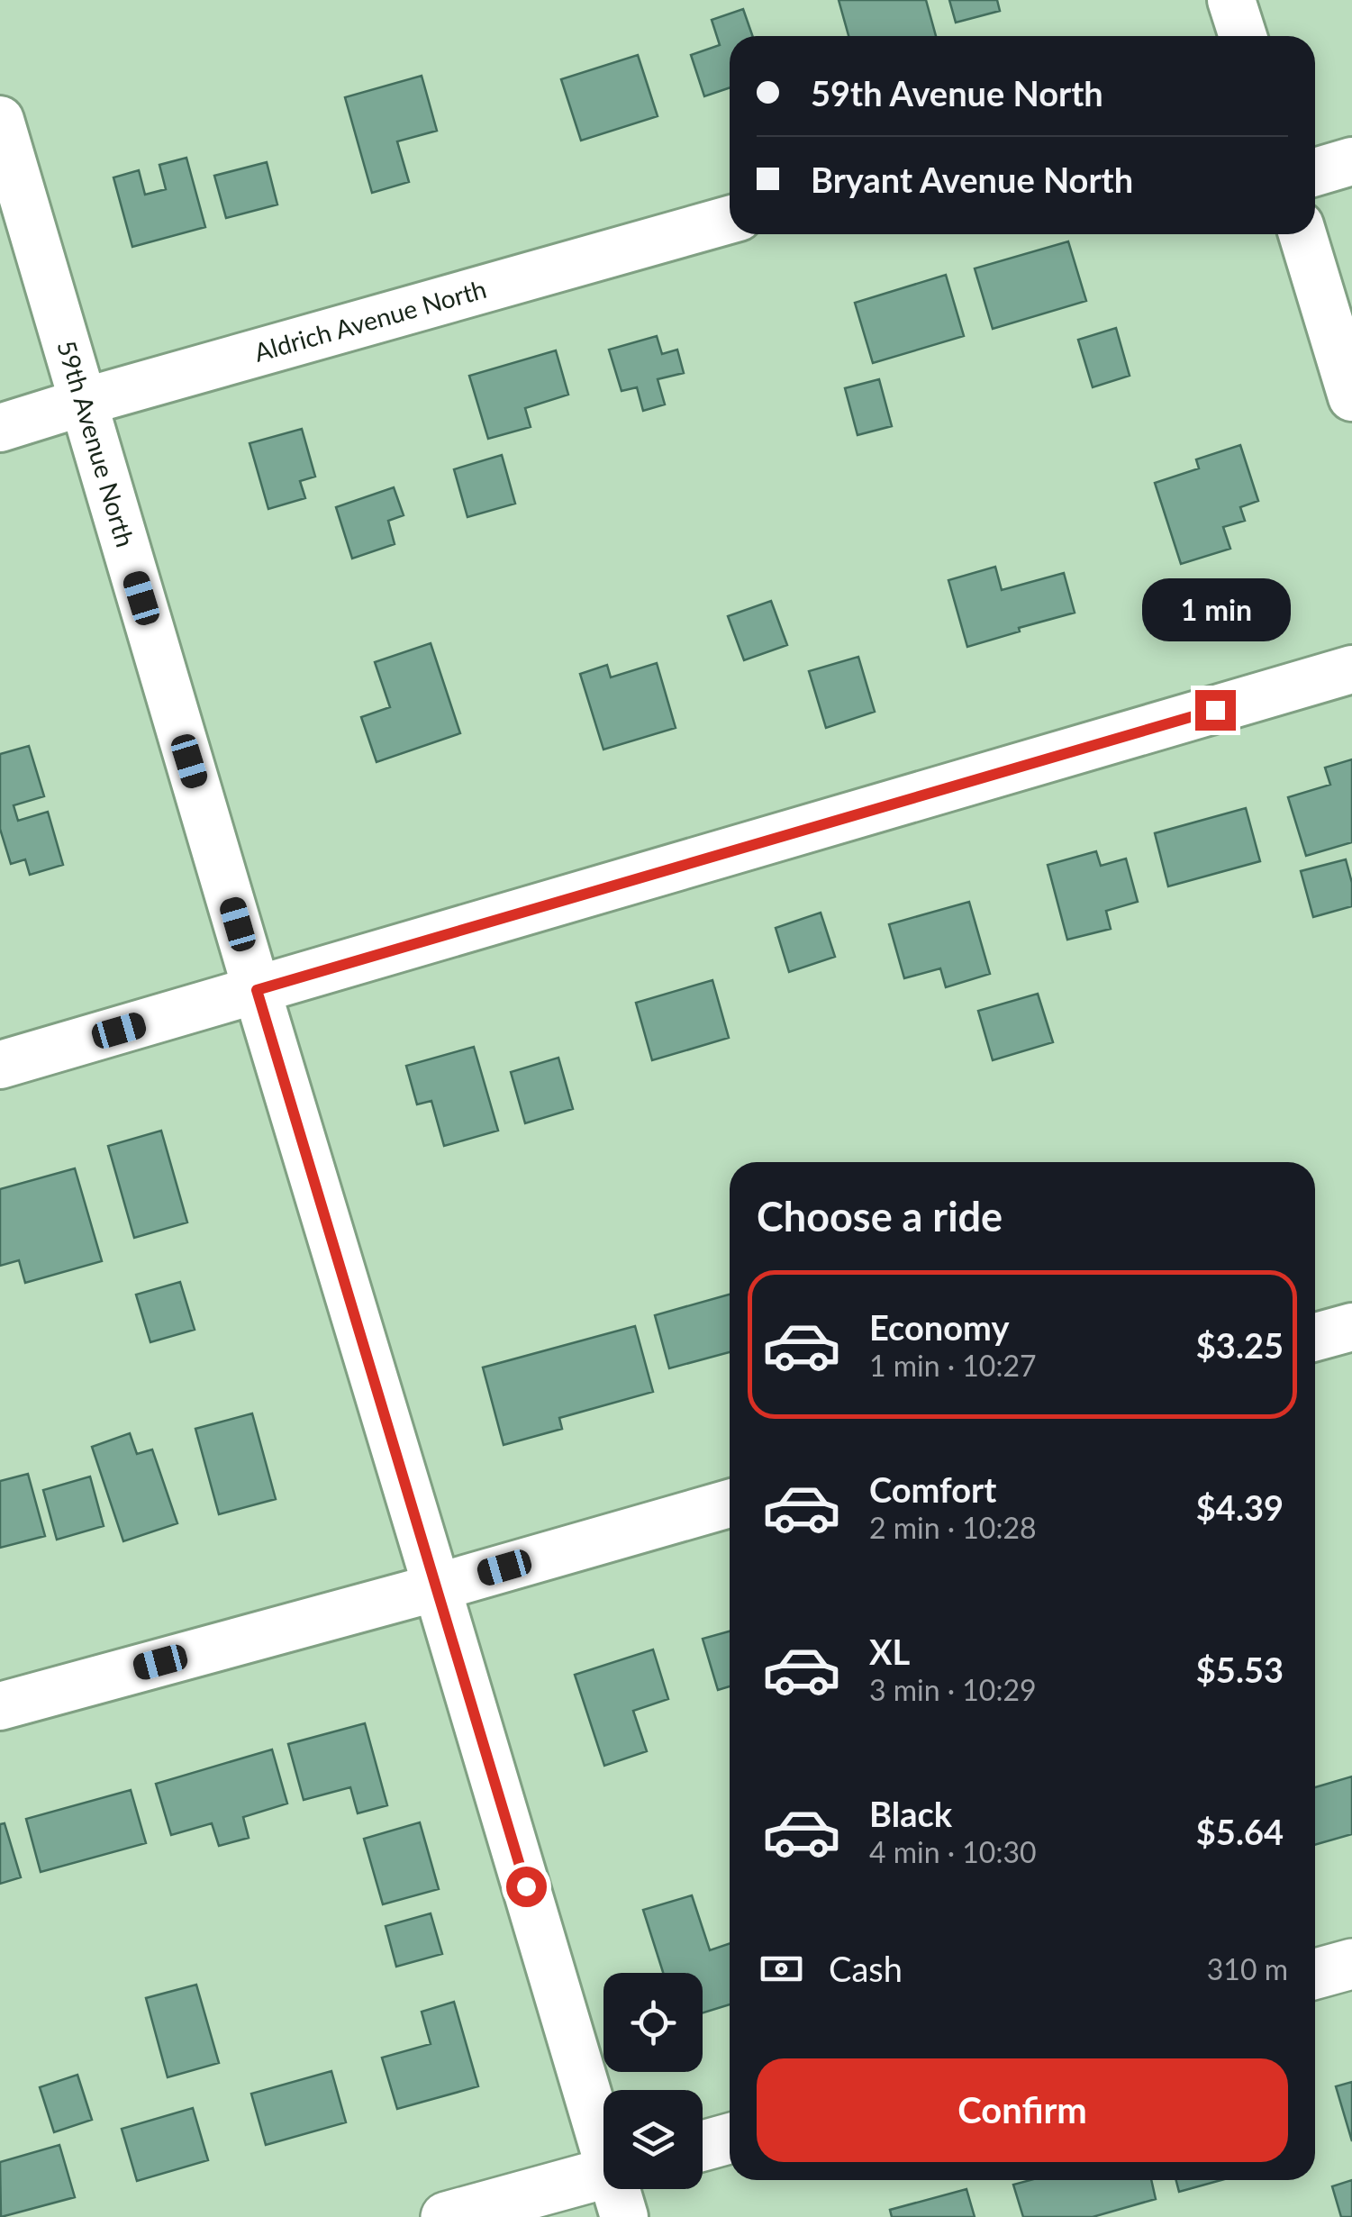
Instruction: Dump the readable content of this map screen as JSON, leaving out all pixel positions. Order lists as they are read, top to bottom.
{
  "streets": {
    "street": ["Aldrich Avenue North", "59th Avenue North"]
  },
  "crossings": [
    ["Aldrich Avenue North", "59th Avenue North"]
  ],
  "page": {
    "banner": ["59th Avenue North", "Bryant Avenue North"],
    "bubble": "1 min",
    "heading": "Choose a ride",
    "list": [
      {
        "name": "Economy",
        "note": "1 min · 10:27",
        "value": "$3.25"
      },
      {
        "name": "Comfort",
        "note": "2 min · 10:28",
        "value": "$4.39"
      },
      {
        "name": "XL",
        "note": "3 min · 10:29",
        "value": "$5.53"
      },
      {
        "name": "Black",
        "note": "4 min · 10:30",
        "value": "$5.64"
      }
    ],
    "pay": ["Cash", "310 m"],
    "buttons": "Confirm"
  }
}
